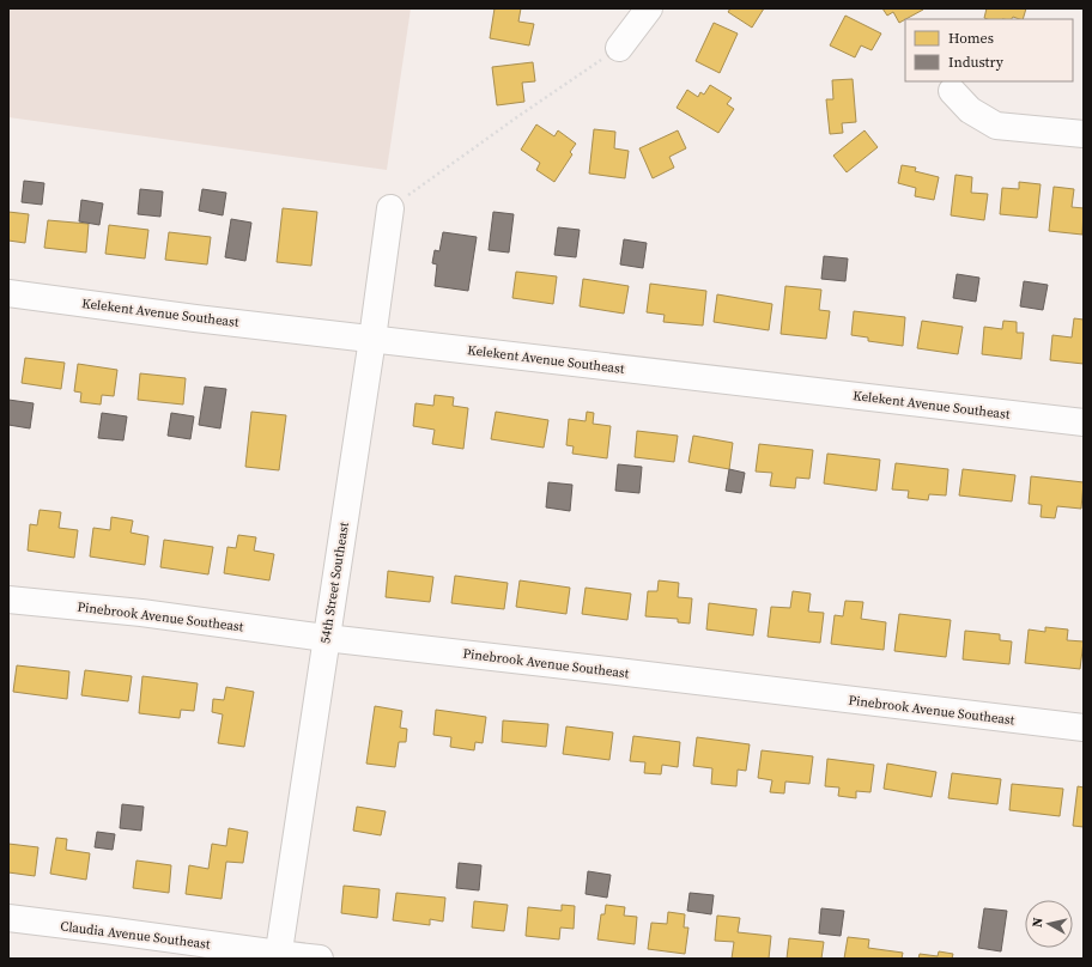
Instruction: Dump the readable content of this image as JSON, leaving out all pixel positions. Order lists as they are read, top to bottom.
{
  "streets": {
    "street": [
      "Kelekent Avenue Southeast",
      "54th Street Southeast",
      "Pinebrook Avenue Southeast",
      "Claudia Avenue Southeast"
    ]
  },
  "crossings": [
    ["Kelekent Avenue Southeast", "54th Street Southeast"],
    ["54th Street Southeast", "Pinebrook Avenue Southeast"],
    ["54th Street Southeast", "Claudia Avenue Southeast"]
  ],
  "legend": ["Homes", "Industry"],
  "north": "left"
}
